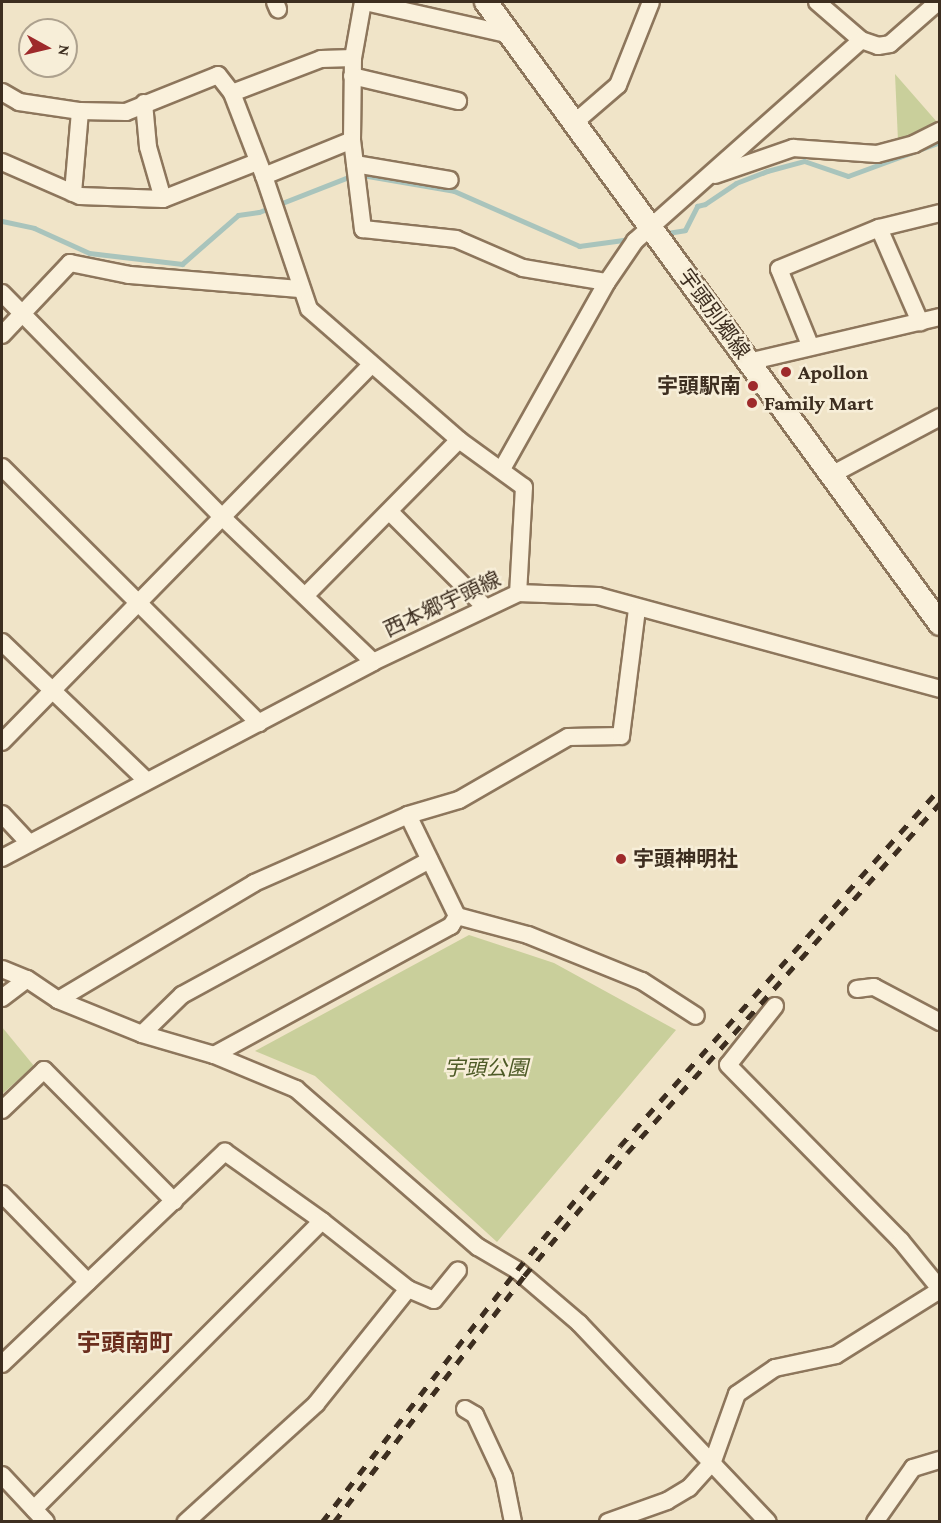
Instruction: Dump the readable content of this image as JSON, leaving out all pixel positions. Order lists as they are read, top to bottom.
{
  "streets": {
    "street": ["宇頭別郷線", "西本郷宇頭線"]
  },
  "districts": ["宇頭南町"],
  "parks": ["宇頭公園"],
  "places": [
    "Apollon",
    "宇頭駅南",
    "Family Mart",
    "宇頭神明社"
  ],
  "north": "right"
}
